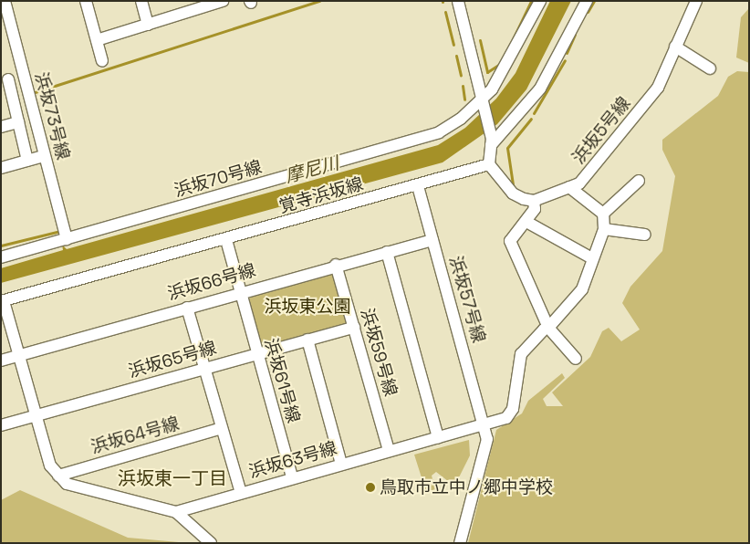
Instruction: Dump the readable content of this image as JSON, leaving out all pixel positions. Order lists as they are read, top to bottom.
{
  "streets": {
    "street": [
      "浜坂73号線",
      "浜坂5号線",
      "浜坂70号線",
      "覚寺浜坂線",
      "浜坂66号線",
      "浜坂57号線",
      "浜坂59号線",
      "浜坂65号線",
      "浜坂61号線",
      "浜坂64号線",
      "浜坂63号線"
    ]
  },
  "crossings": [
    ["浜坂73号線", "浜坂70号線"],
    ["覚寺浜坂線", "浜坂57号線"],
    ["覚寺浜坂線", "浜坂61号線"],
    ["浜坂66号線", "浜坂57号線"],
    ["浜坂66号線", "浜坂59号線"],
    ["浜坂66号線", "浜坂61号線"],
    ["浜坂57号線", "浜坂63号線"],
    ["浜坂59号線", "浜坂65号線"],
    ["浜坂59号線", "浜坂63号線"],
    ["浜坂65号線", "浜坂61号線"],
    ["浜坂61号線", "浜坂63号線"]
  ],
  "districts": ["浜坂東一丁目"],
  "water": ["摩尼川"],
  "parks": ["浜坂東公園"],
  "places": ["鳥取市立中ノ郷中学校"]
}
